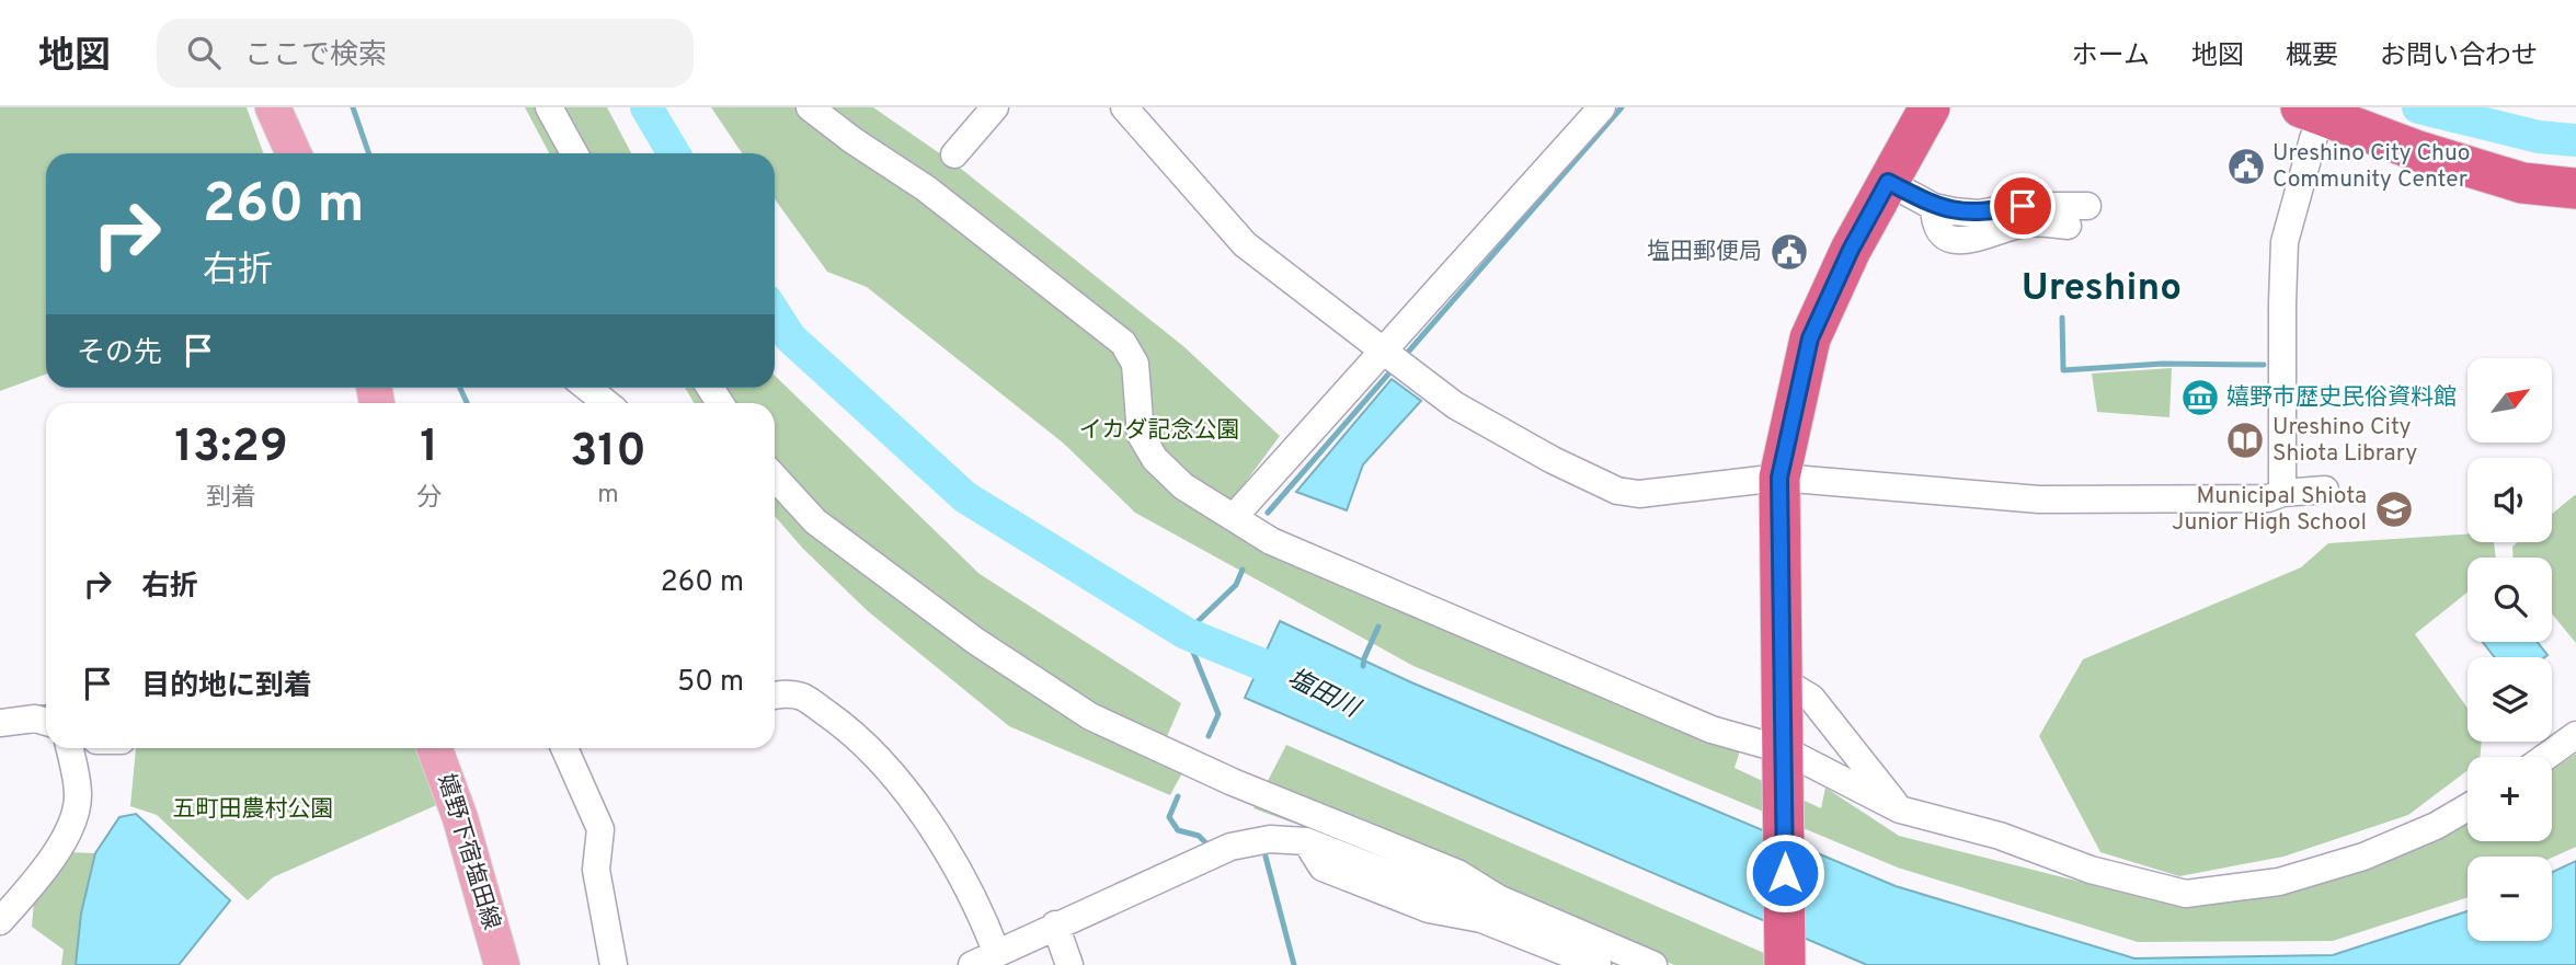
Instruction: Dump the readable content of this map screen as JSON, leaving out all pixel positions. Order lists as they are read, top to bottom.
{
  "streets": {
    "main road": ["嬉野下宿塩田線"]
  },
  "districts": ["Ureshino"],
  "water": ["塩田川"],
  "parks": ["イカダ記念公園", "五町田農村公園"],
  "places": {
    "public building": ["Ureshino City Chuo Community Center", "塩田郵便局"],
    "museum": ["嬉野市歴史民俗資料館"],
    "library": ["Ureshino City Shiota Library"],
    "school or university": ["Municipal Shiota Junior High School"]
  },
  "north": "top right",
  "page": {
    "header": "地図",
    "search": "ここで検索",
    "nav": [
      "ホーム",
      "地図",
      "概要",
      "お問い合わせ"
    ],
    "turn": ["260 m", "右折"],
    "then": "その先",
    "map_buttons": ["+", "−"],
    "eta": [
      "13:29",
      "到着",
      "1",
      "分",
      "310",
      "m"
    ],
    "list": [
      {
        "name": "右折",
        "value": "260 m"
      },
      {
        "name": "目的地に到着",
        "value": "50 m"
      }
    ]
  }
}
